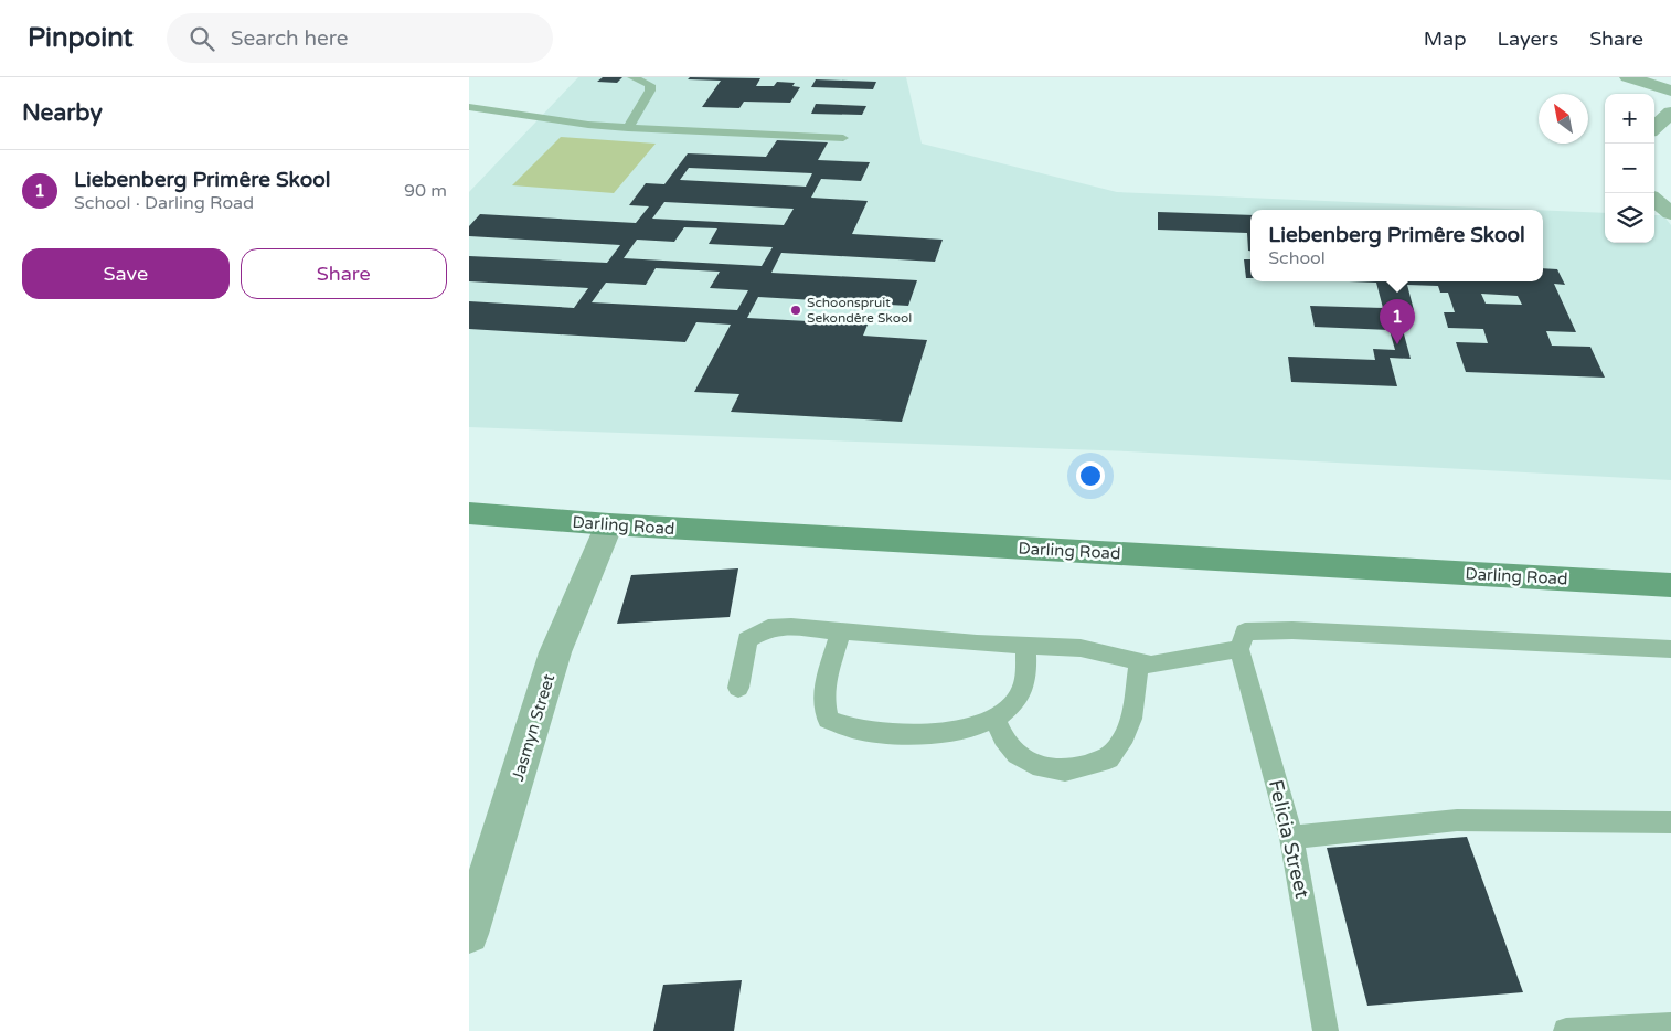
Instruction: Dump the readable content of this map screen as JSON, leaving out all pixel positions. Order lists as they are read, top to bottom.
{
  "streets": {
    "main road": ["Darling Road"],
    "street": ["Jasmyn Street"],
    "lane": ["Felicia Street"]
  },
  "crossings": [
    ["Darling Road", "Jasmyn Street"]
  ],
  "places": ["Schoonspruit Sekondêre Skool"],
  "north": "top left",
  "page": {
    "header": "Pinpoint",
    "search": "Search here",
    "nav": ["Map", "Layers", "Share"],
    "heading": "Nearby",
    "map_buttons": ["+", "−"],
    "list": [
      {
        "mark": "1",
        "name": "Liebenberg Primêre Skool",
        "note": "School · Darling Road",
        "value": "90 m"
      }
    ],
    "popup": ["Liebenberg Primêre Skool", "School"],
    "buttons": ["Save", "Share"],
    "pins": "1"
  }
}
